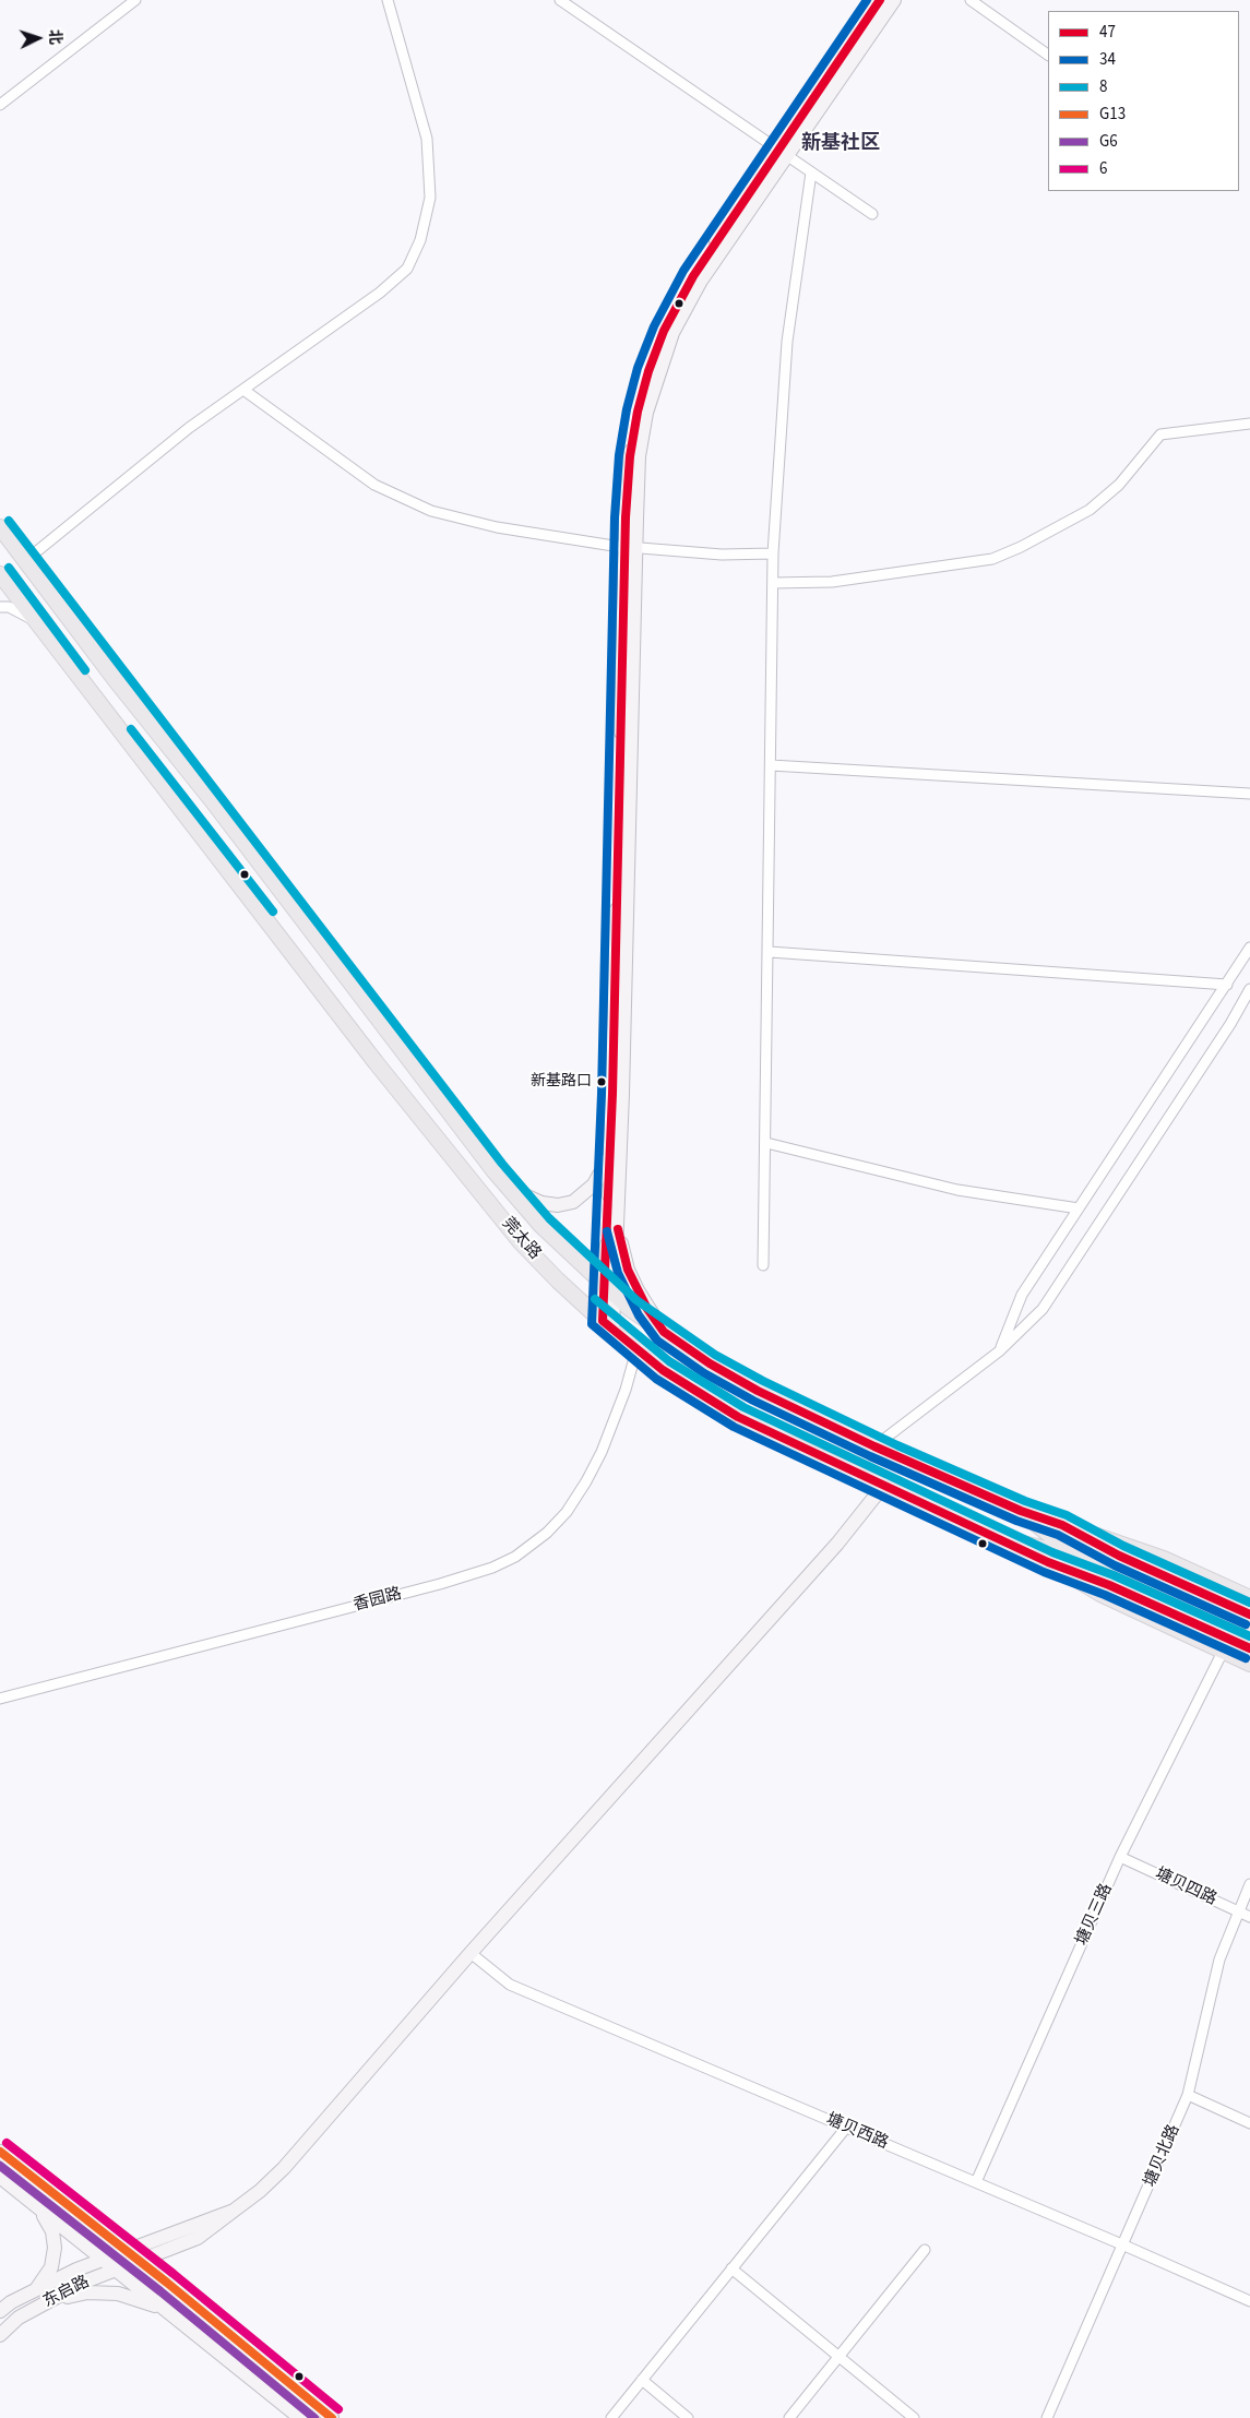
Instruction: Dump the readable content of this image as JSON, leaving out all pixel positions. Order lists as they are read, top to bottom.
{
  "streets": {
    "main road": ["莞太路"],
    "street": [
      "香园路",
      "塘贝四路",
      "塘贝三路",
      "塘贝西路",
      "塘贝北路",
      "东启路"
    ]
  },
  "crossings": [
    ["莞太路", "香园路"],
    ["莞太路", "东启路"],
    ["塘贝四路", "塘贝三路"],
    ["塘贝四路", "塘贝北路"],
    ["塘贝三路", "塘贝西路"],
    ["塘贝西路", "塘贝北路"],
    ["塘贝西路", "东启路"]
  ],
  "districts": ["新基社区"],
  "places": ["新基路口"],
  "lines": [
    "transit line 47",
    "transit line 34",
    "transit line 8",
    "transit line 6",
    "transit line G13",
    "transit line G6"
  ],
  "legend": [
    "47",
    "34",
    "8",
    "G13",
    "G6",
    "6"
  ],
  "north": "right"
}
